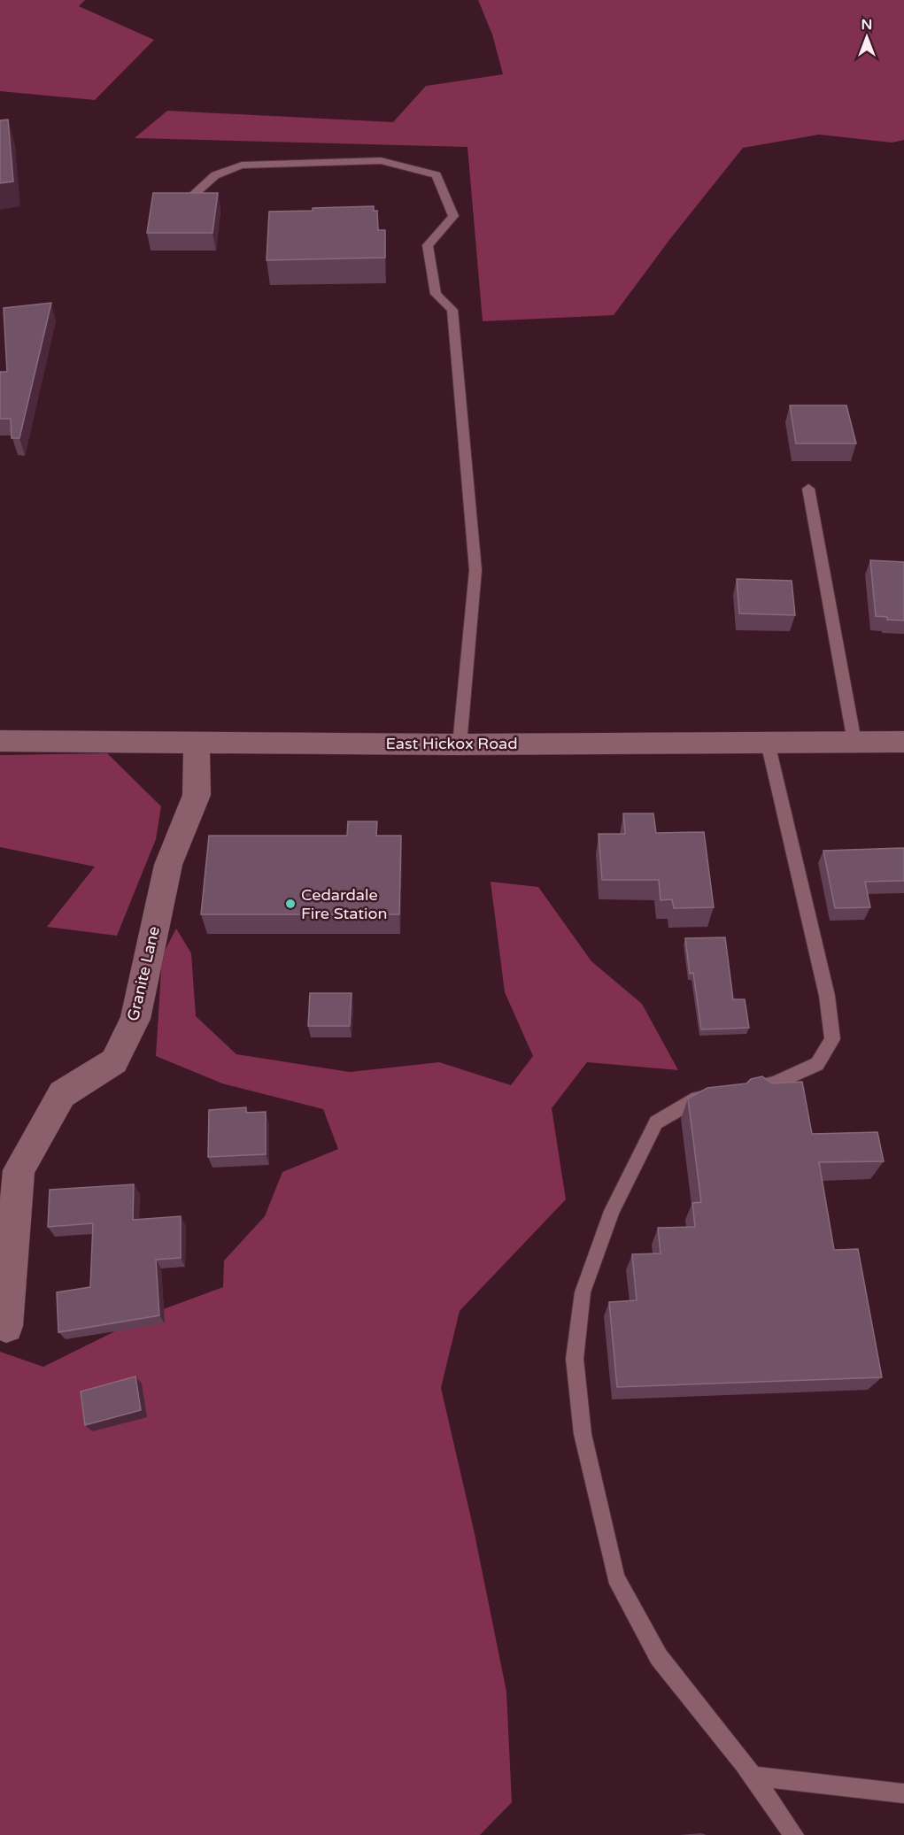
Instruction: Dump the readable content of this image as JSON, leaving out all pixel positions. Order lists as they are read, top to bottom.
{
  "streets": {
    "street": ["East Hickox Road", "Granite Lane"]
  },
  "crossings": [
    ["East Hickox Road", "Granite Lane"]
  ],
  "places": ["Cedardale Fire Station"],
  "north": "top"
}
